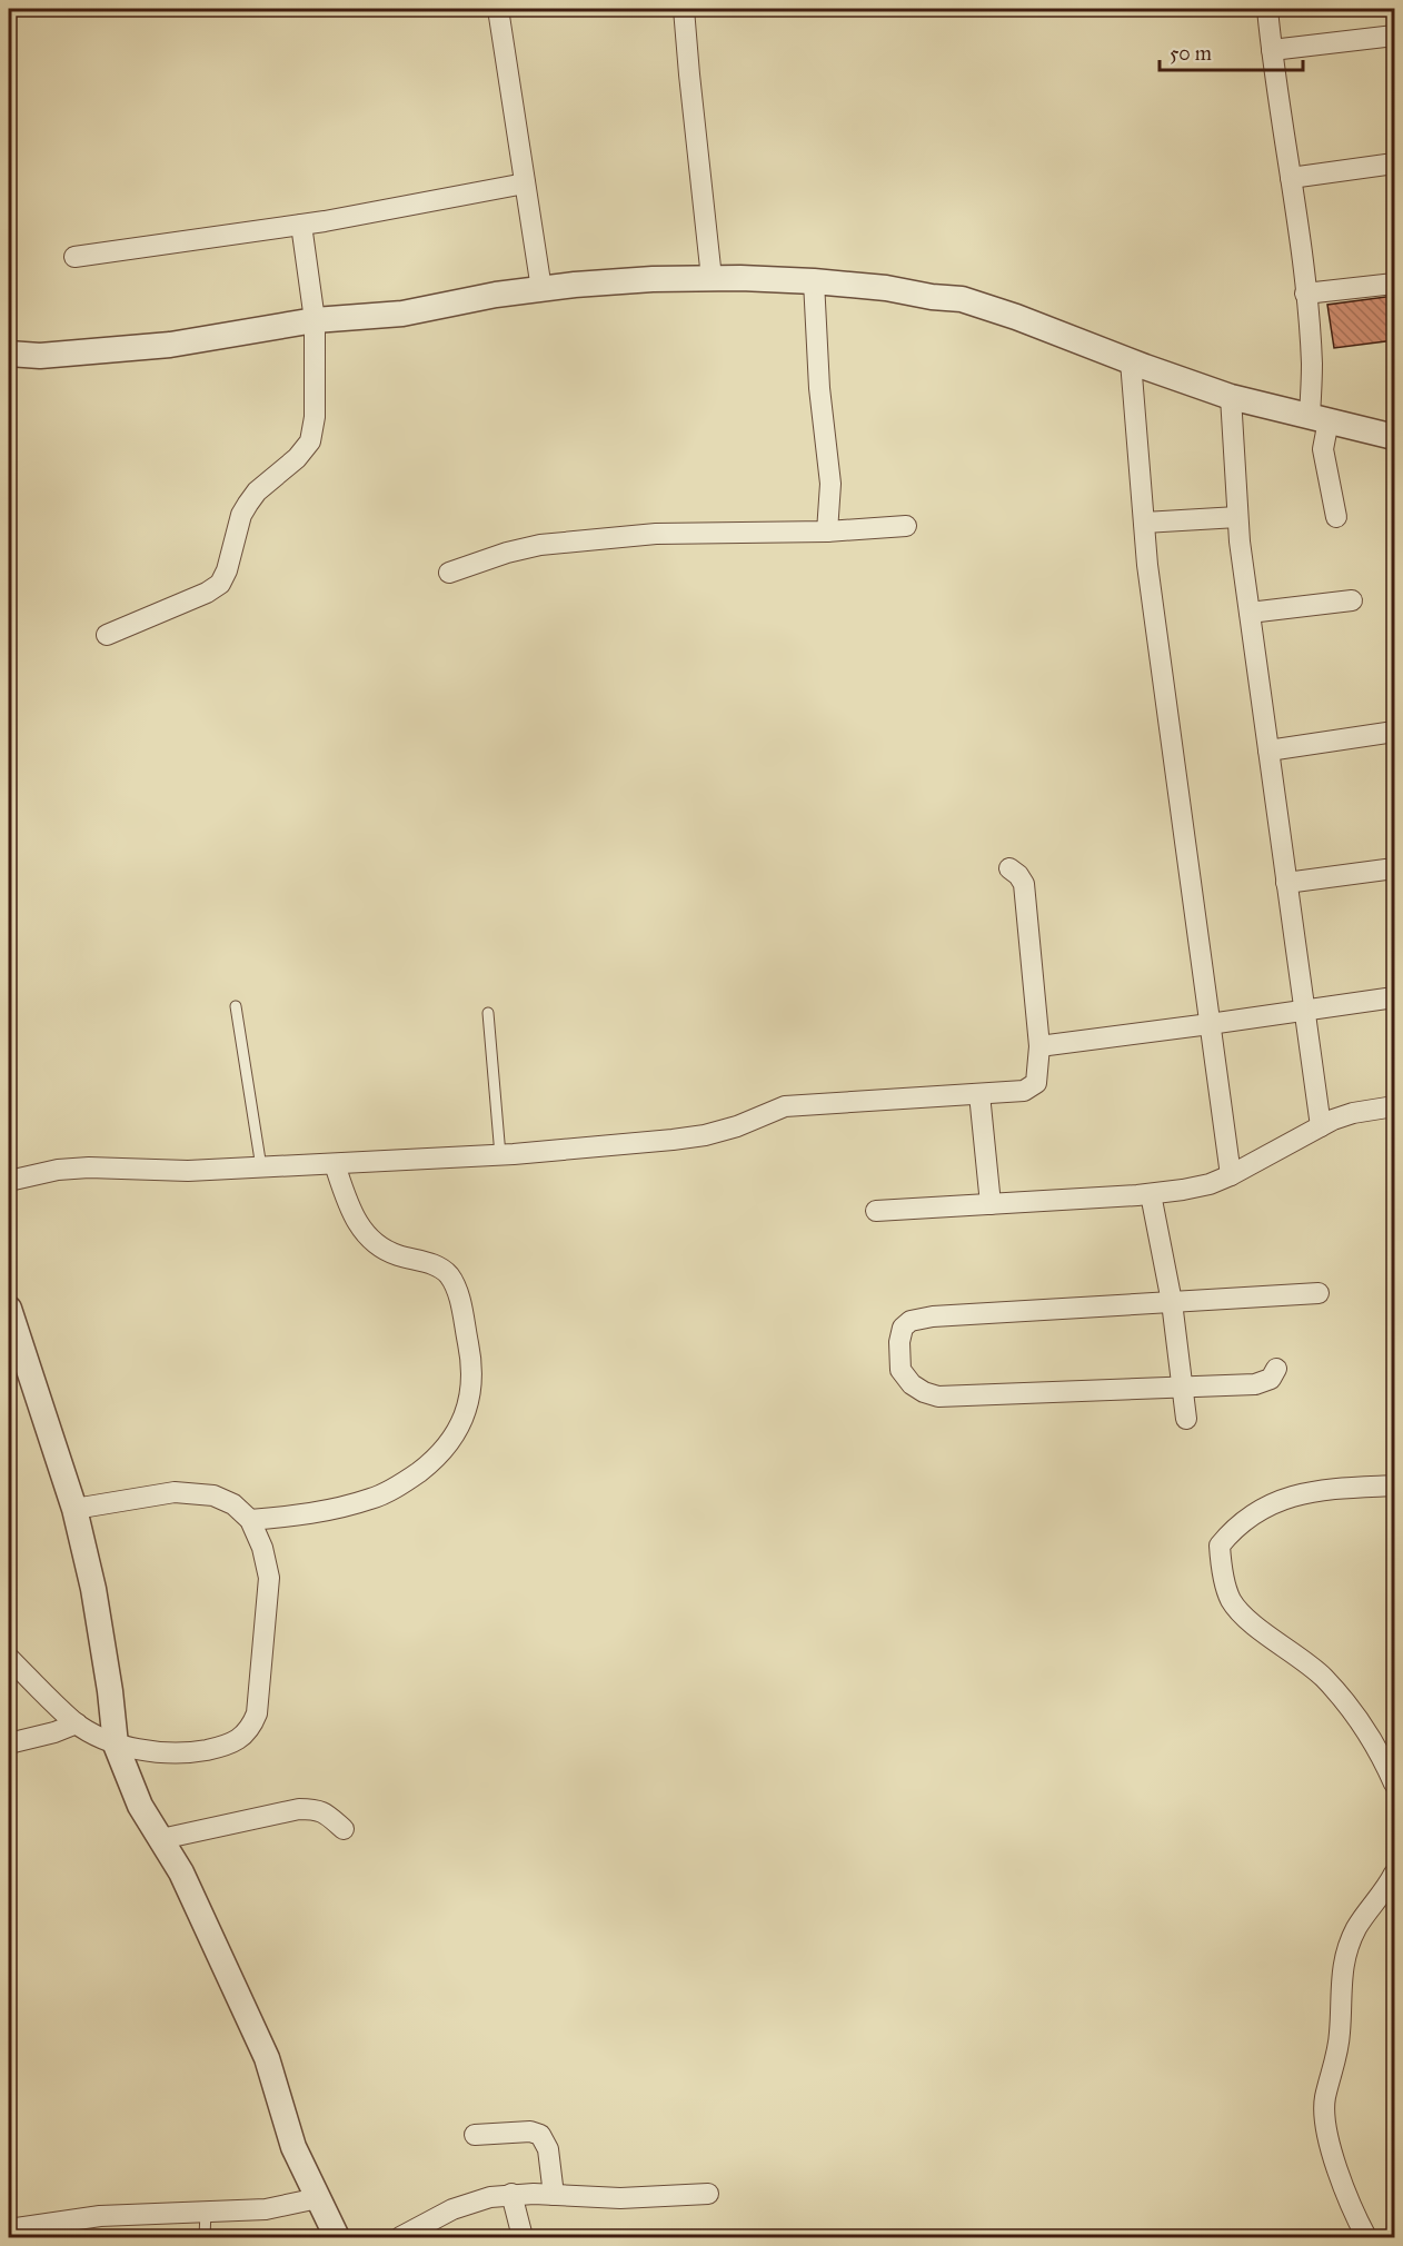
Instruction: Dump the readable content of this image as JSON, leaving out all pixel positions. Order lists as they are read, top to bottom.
{
  "scale_bar": "50 m"
}
